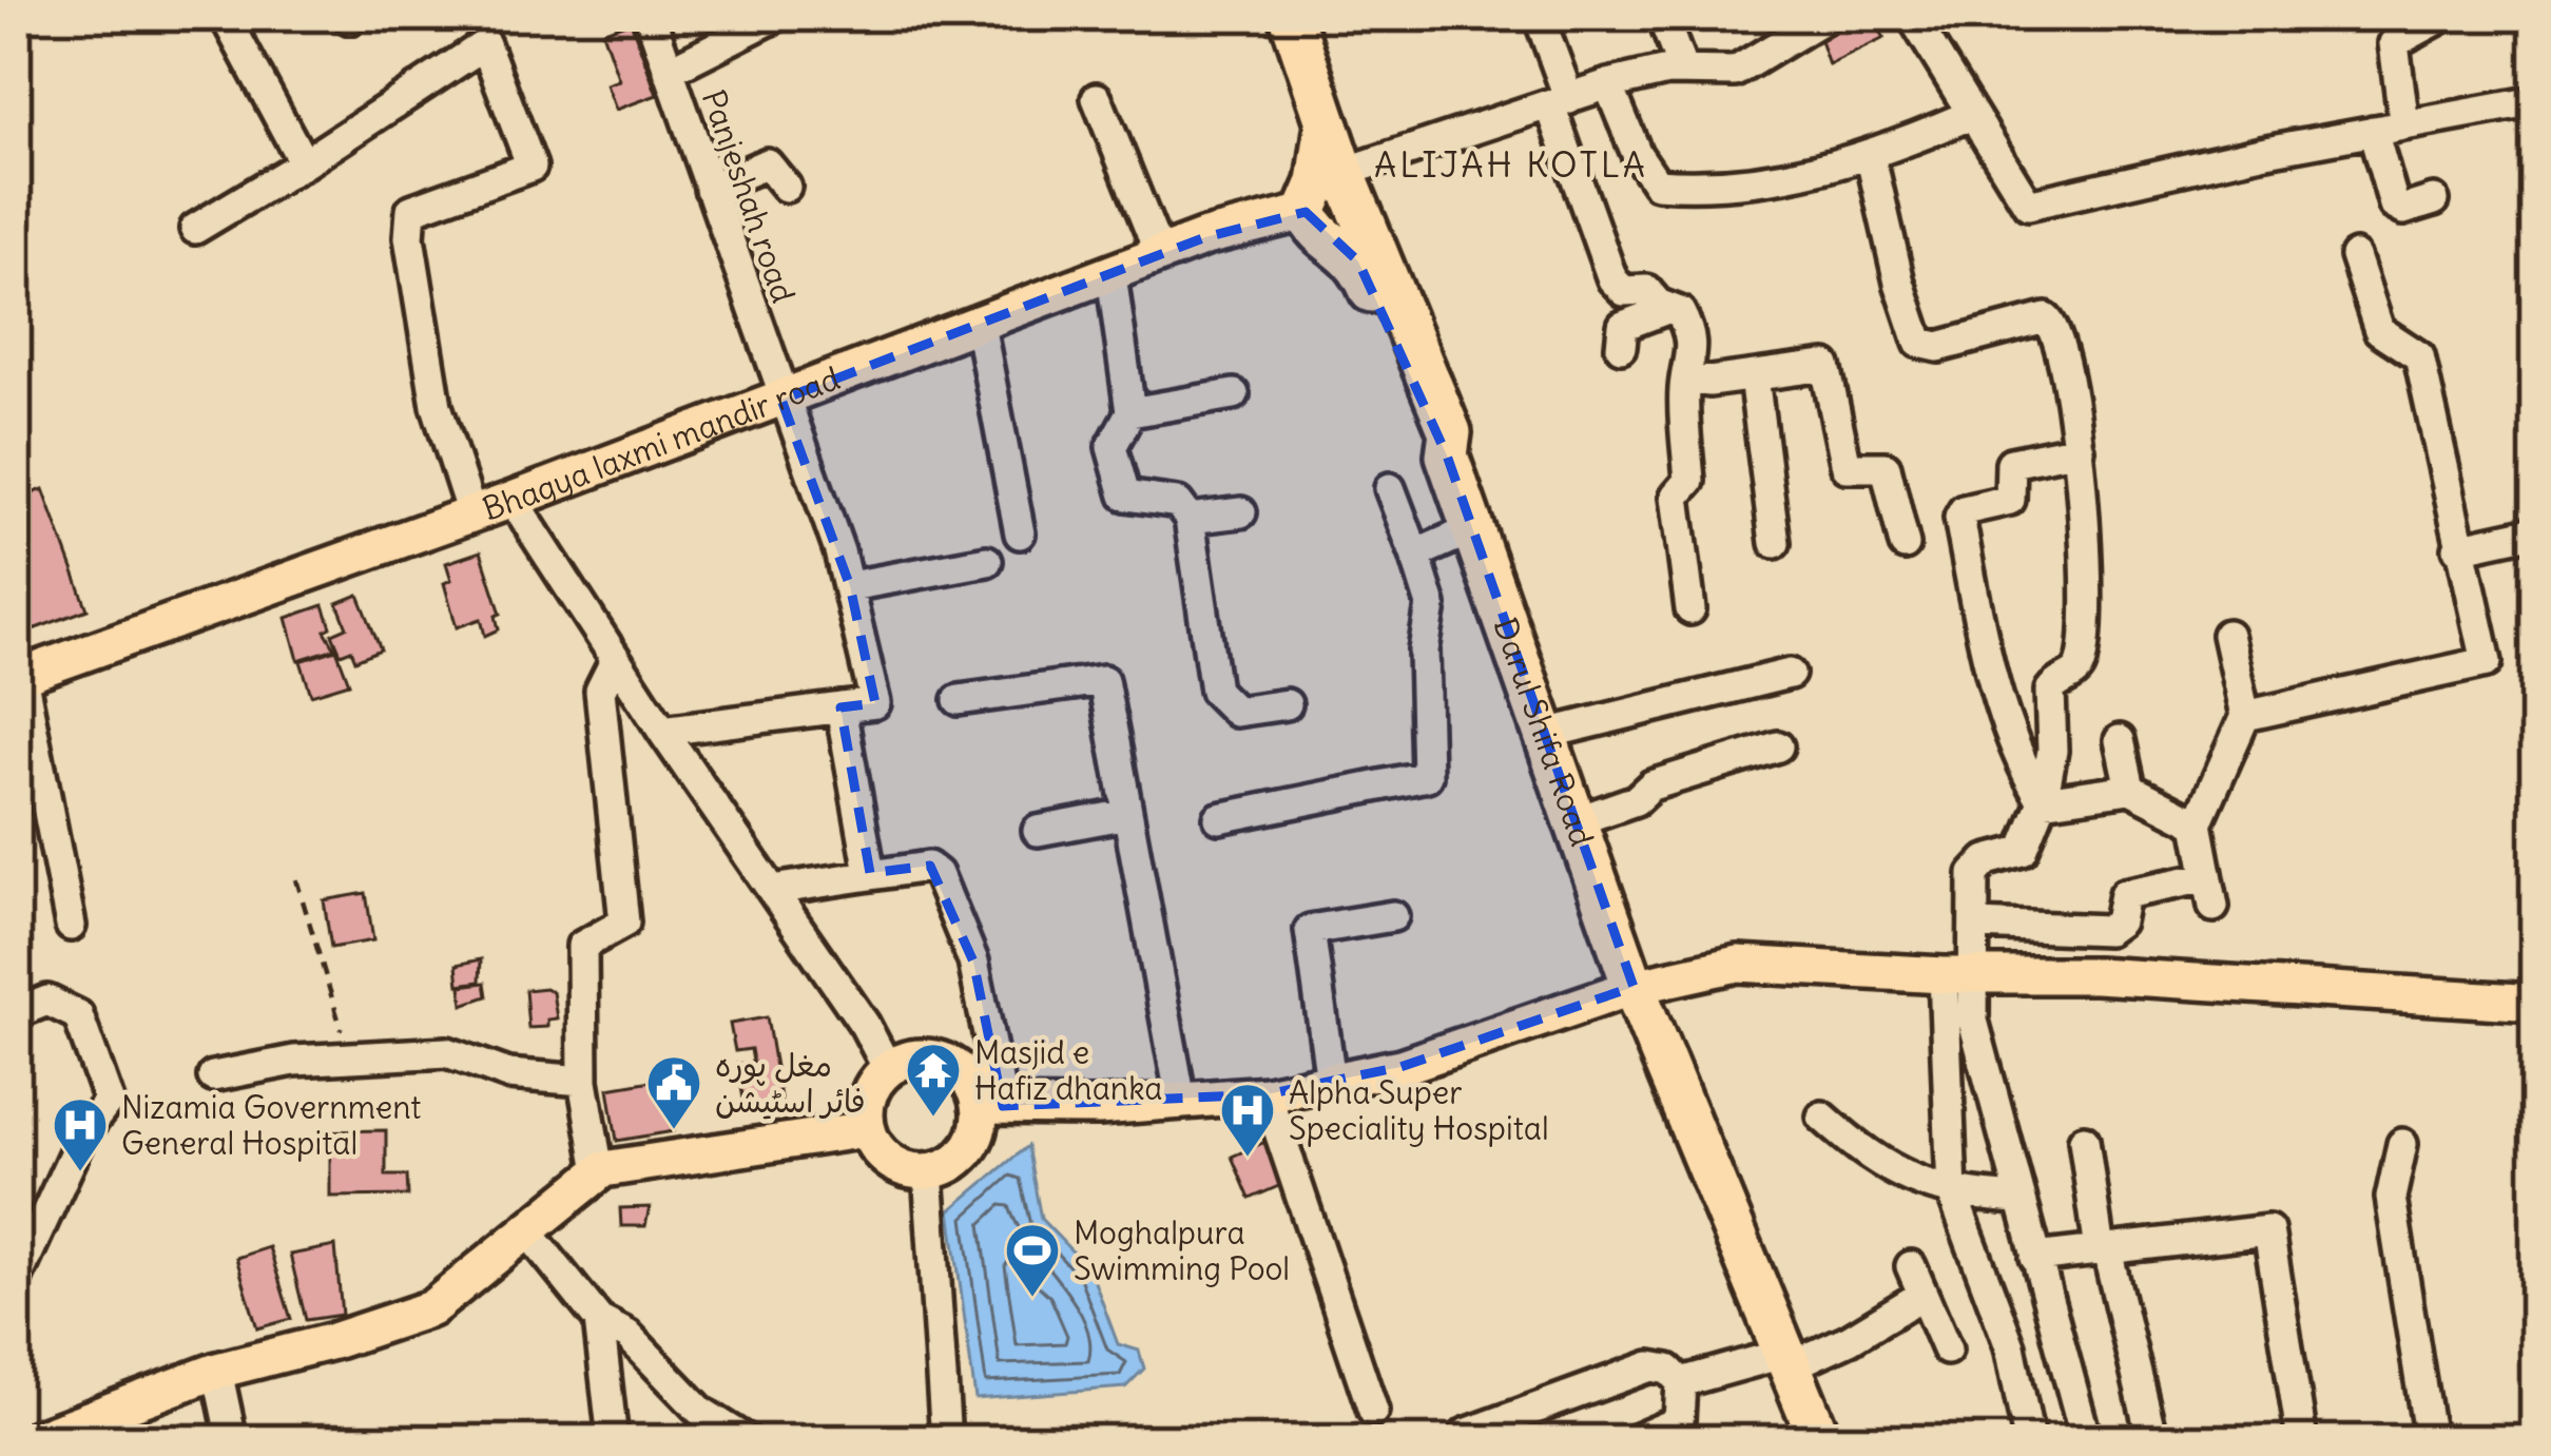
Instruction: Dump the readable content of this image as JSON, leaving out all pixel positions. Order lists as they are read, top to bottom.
{
  "streets": {
    "highway": ["Darul Shifa Road"],
    "main road": ["Bhagya laxmi mandir road"],
    "street": ["Panjeshah road"]
  },
  "crossings": [
    ["Panjeshah road", "Bhagya laxmi mandir road"],
    ["Bhagya laxmi mandir road", "Darul Shifa Road"]
  ],
  "districts": ["ALIJAH KOTLA"],
  "places": {
    "temple": ["Masjid e Hafiz dhanka"],
    "public building": ["مغل پورہ فائر اسٹیشن"],
    "hospital": ["Alpha Super Speciality Hospital", "Nizamia Government General Hospital"],
    "sports": ["Moghalpura Swimming Pool"]
  }
}
